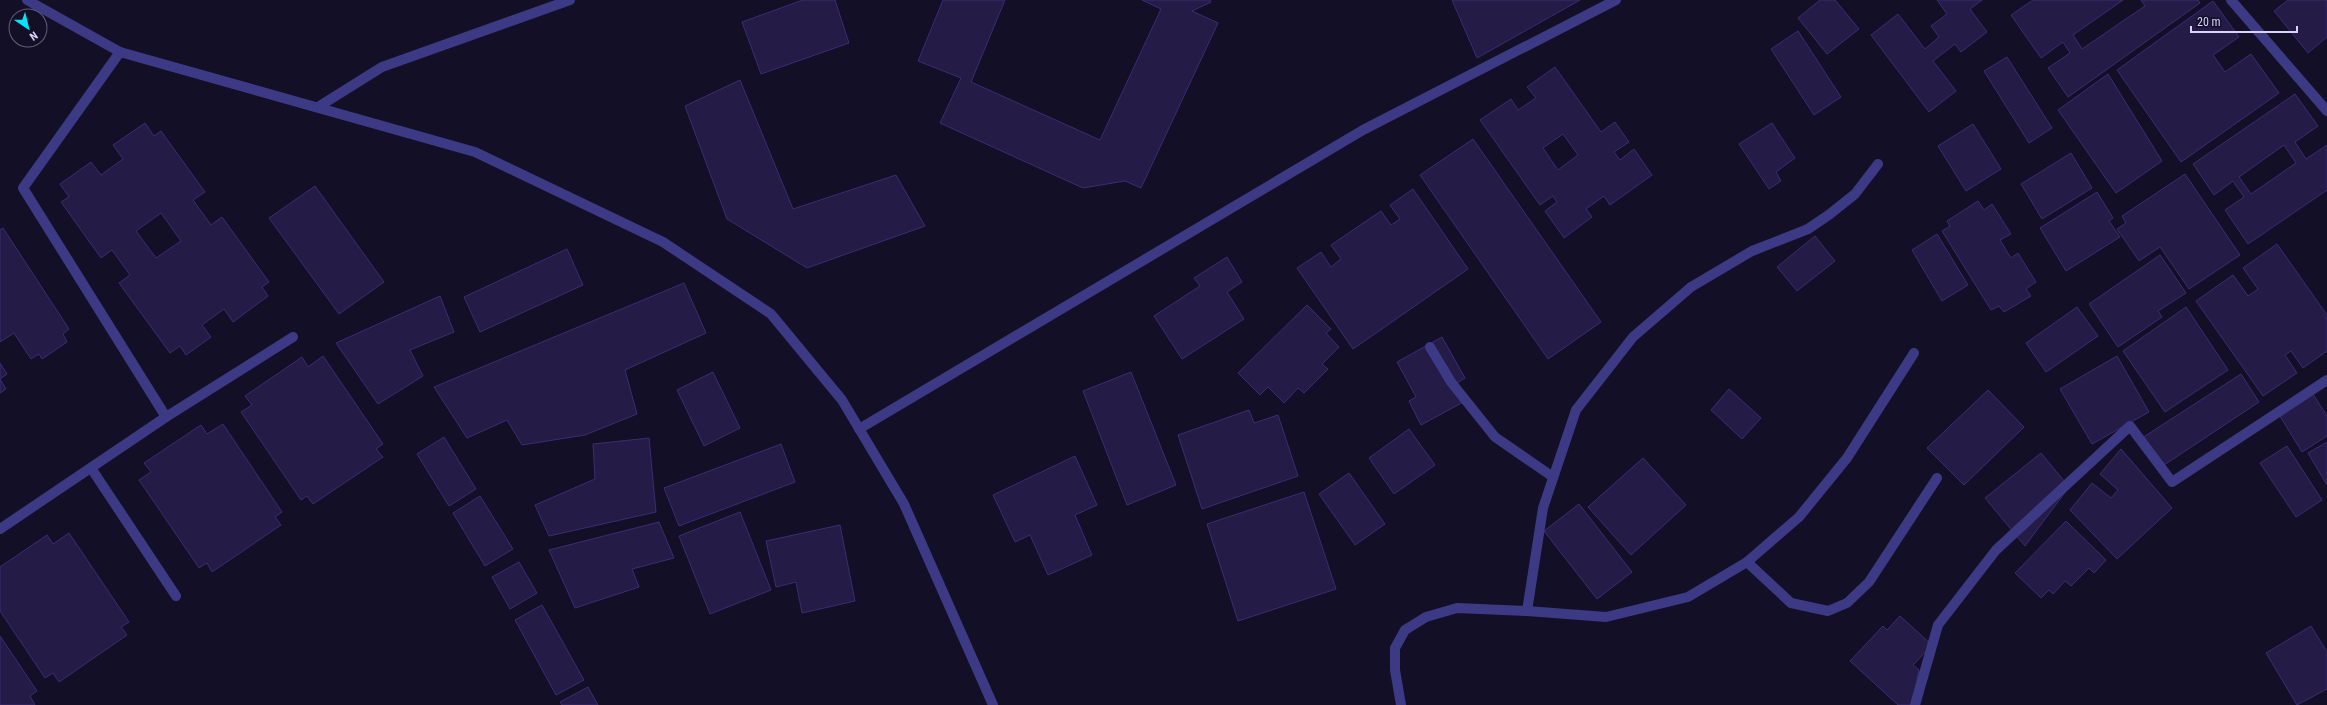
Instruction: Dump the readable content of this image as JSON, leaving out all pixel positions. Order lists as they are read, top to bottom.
{
  "scale_bar": "20 m",
  "north": "bottom right"
}
